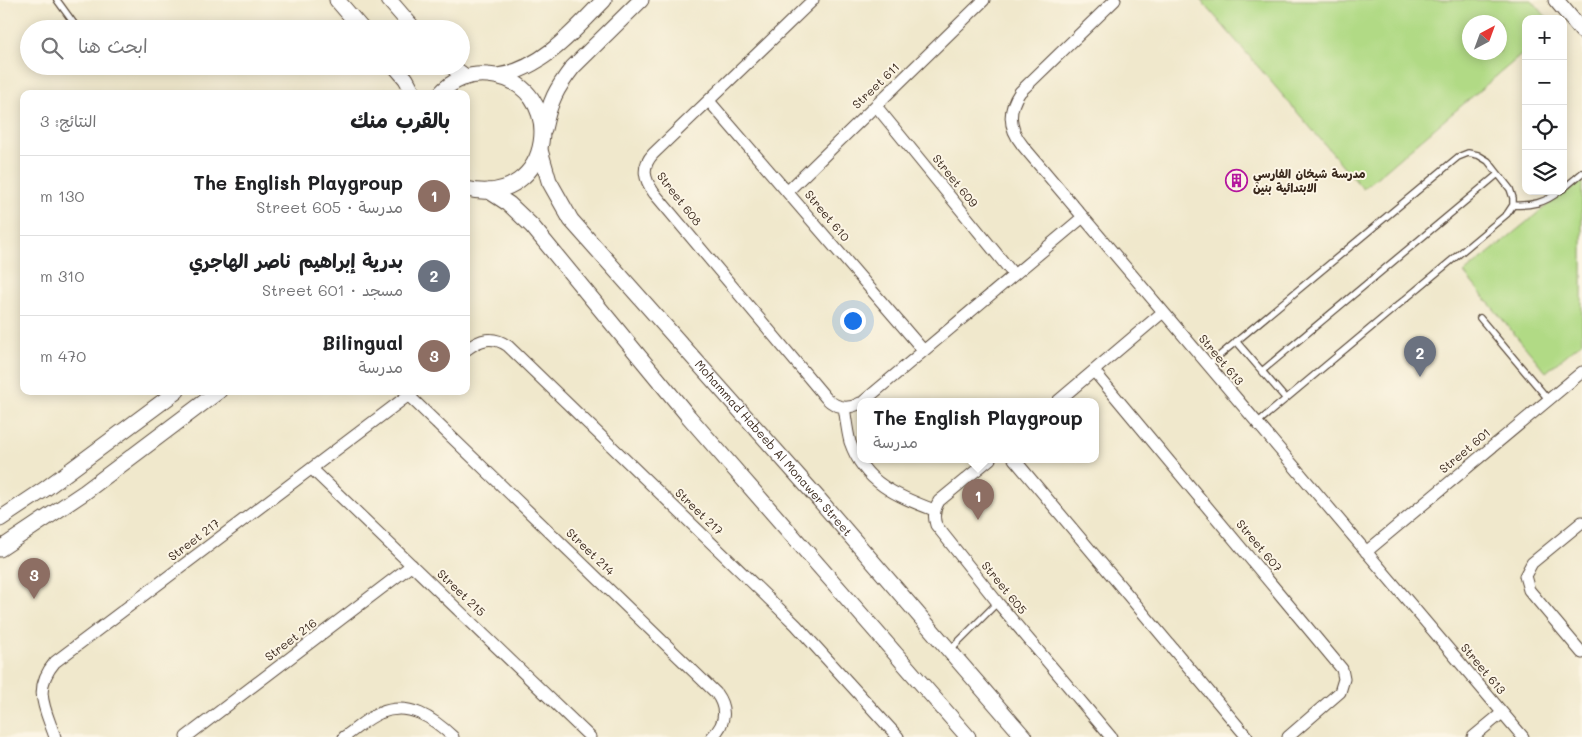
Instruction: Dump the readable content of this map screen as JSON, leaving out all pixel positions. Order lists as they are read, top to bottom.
{
  "streets": {
    "main road": ["Mohammad Habeeb Al Monawer Street"],
    "street": [
      "Street 611",
      "Street 609",
      "Street 608",
      "Street 610",
      "Street 613",
      "Street 601",
      "Street 217",
      "Street 607",
      "Street 214",
      "Street 605",
      "Street 215",
      "Street 216"
    ]
  },
  "crossings": [
    ["Street 611", "Street 609"],
    ["Street 611", "Street 610"],
    ["Street 608", "Street 610"],
    ["Street 613", "Street 601"],
    ["Street 217", "Street 215"],
    ["Street 215", "Street 216"]
  ],
  "places": {
    "building": ["مدرسة شيخان الفارسي الابتدائية بنين"]
  },
  "north": "top right",
  "page": {
    "map_buttons": ["+", "−"],
    "search": "ابحث هنا",
    "heading": ["بالقرب منك", "النتائج: 3"],
    "list": [
      {
        "mark": "1",
        "name": "The English Playgroup",
        "note": "مدرسة · Street 605",
        "value": "130 m"
      },
      {
        "mark": "2",
        "name": "بدرية إبراهيم ناصر الهاجري",
        "note": "مسجد · Street 601",
        "value": "310 m"
      },
      {
        "mark": "3",
        "name": "Bilingual",
        "note": "مدرسة",
        "value": "470 m"
      }
    ],
    "pins": ["2", "1", "3"],
    "popup": ["The English Playgroup", "مدرسة"]
  }
}
